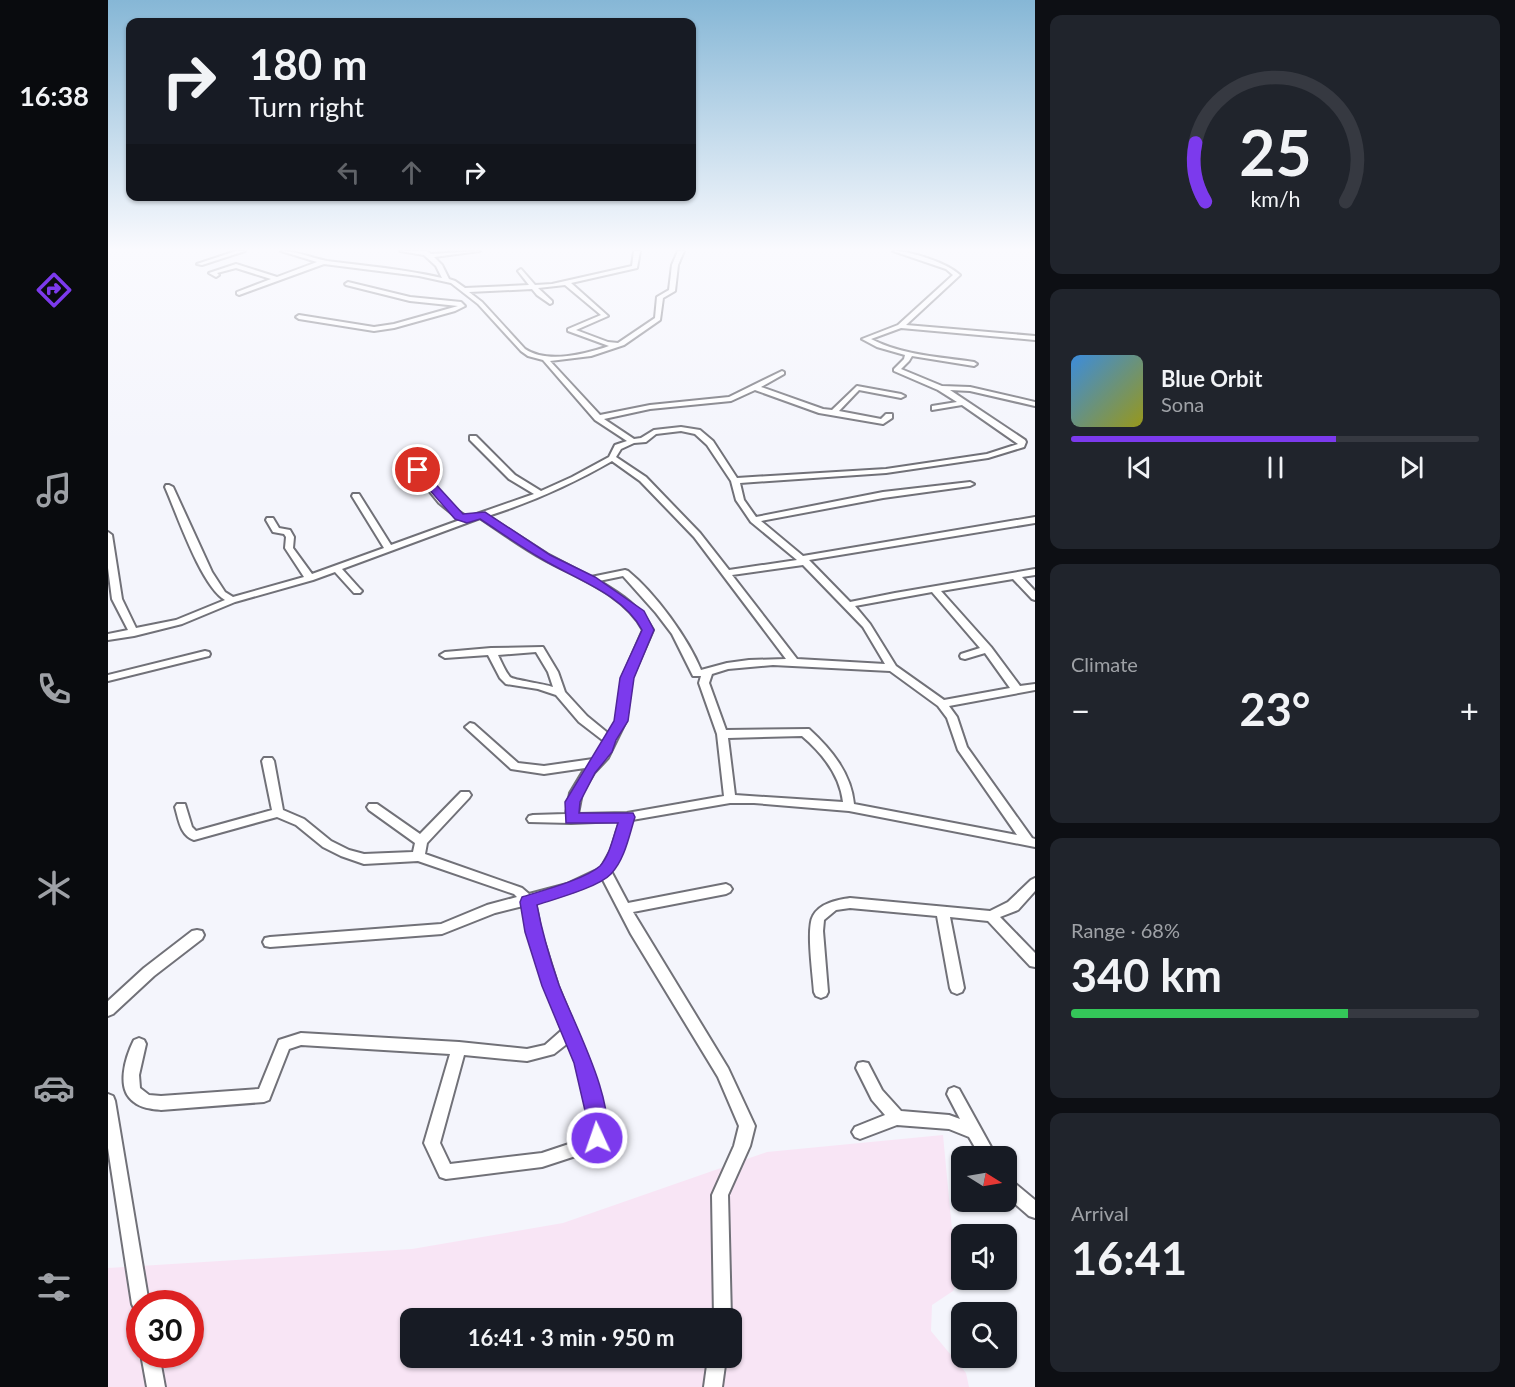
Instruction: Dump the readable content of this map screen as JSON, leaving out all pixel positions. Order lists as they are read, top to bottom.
{
  "north": "right",
  "page": {
    "tabs": "16:38",
    "turn": ["180 m", "Turn right"],
    "song": ["Blue Orbit", "Sona"],
    "tile": [
      "Climate",
      ["Range · 68%", "340 km"],
      ["Arrival", "16:41"]
    ],
    "heat": ["−", "23°", "+"],
    "limit": "30",
    "trip": "16:41 · 3 min · 950 m",
    "gauge": ["25", "km/h"]
  }
}
